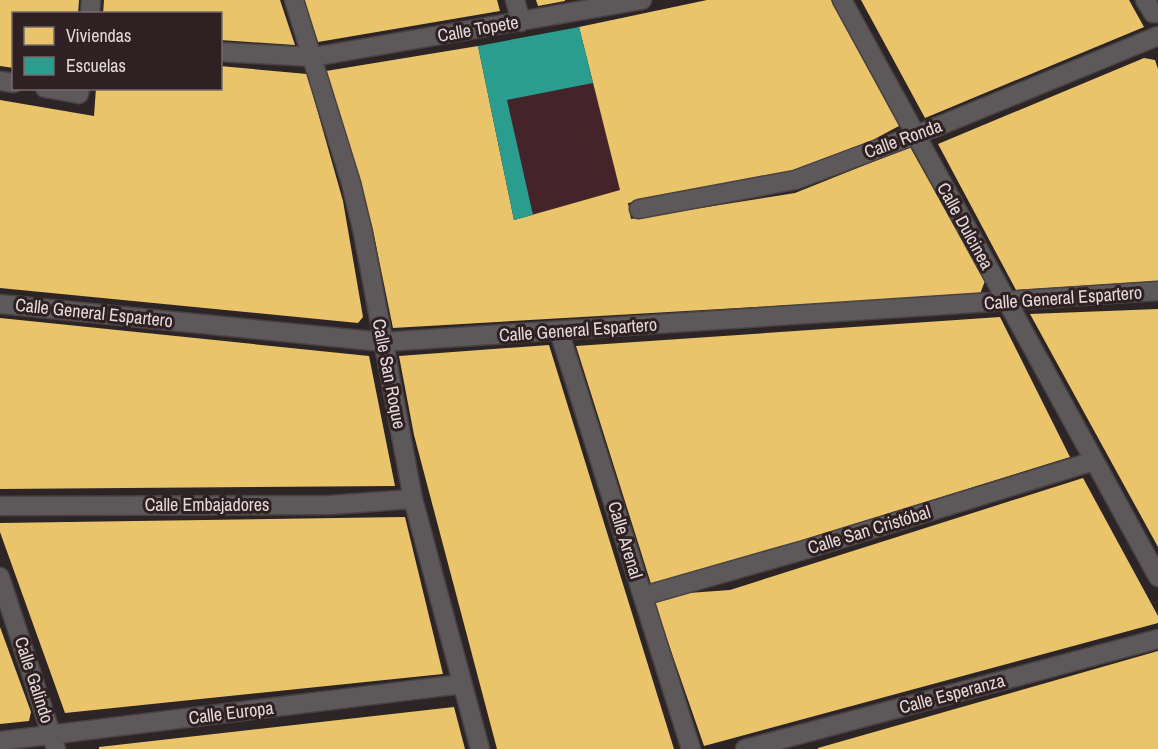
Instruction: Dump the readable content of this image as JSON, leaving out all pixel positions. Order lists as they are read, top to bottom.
{
  "streets": {
    "street": [
      "Calle Topete",
      "Calle Ronda",
      "Calle Dulcinea",
      "Calle General Espartero",
      "Calle San Roque",
      "Calle Embajadores",
      "Calle San Cristóbal",
      "Calle Arenal",
      "Calle Galindo",
      "Calle Esperanza",
      "Calle Europa"
    ]
  },
  "crossings": [
    ["Calle Topete", "Calle San Roque"],
    ["Calle Ronda", "Calle Dulcinea"],
    ["Calle Dulcinea", "Calle General Espartero"],
    ["Calle Dulcinea", "Calle San Cristóbal"],
    ["Calle General Espartero", "Calle San Roque"],
    ["Calle General Espartero", "Calle Arenal"],
    ["Calle San Roque", "Calle Embajadores"],
    ["Calle San Roque", "Calle Europa"],
    ["Calle San Cristóbal", "Calle Arenal"],
    ["Calle Galindo", "Calle Europa"]
  ],
  "legend": ["Viviendas", "Escuelas"]
}
